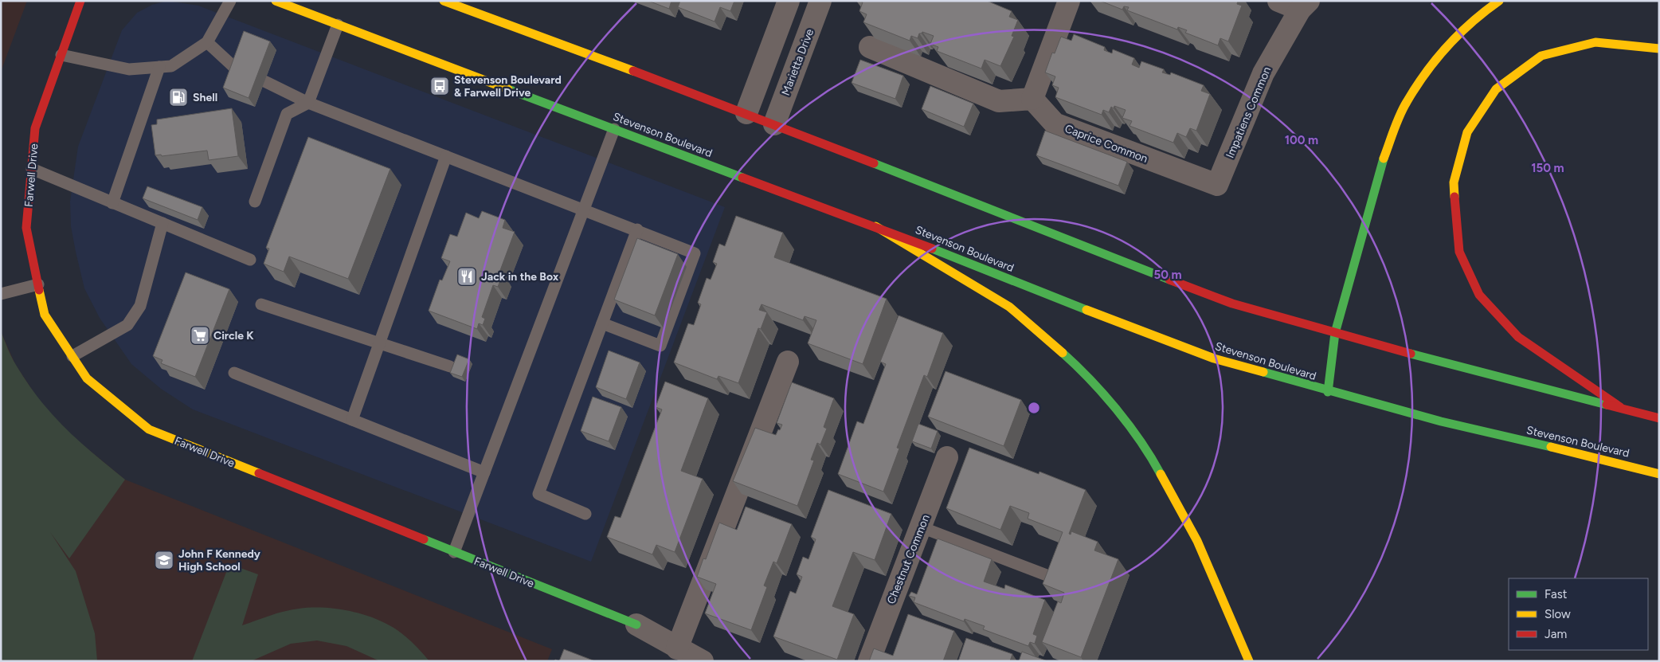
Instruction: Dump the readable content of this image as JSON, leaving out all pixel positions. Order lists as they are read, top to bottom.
{
  "streets": {
    "main road": ["Stevenson Boulevard", "Farwell Drive"],
    "street": [
      "Marietta Drive",
      "Impatiens Common",
      "Caprice Common",
      "Chestnut Common"
    ]
  },
  "crossings": [
    ["Impatiens Common", "Caprice Common"]
  ],
  "places": {
    "bus stop": ["Stevenson Boulevard & Farwell Drive"],
    "fuel station": ["Shell"],
    "restaurant": ["Jack in the Box"],
    "supermarket": ["Circle K"],
    "school or university": ["John F Kennedy High School"]
  },
  "legend": ["Fast", "Slow", "Jam"],
  "rings": ["100 m", "150 m", "50 m"]
}
